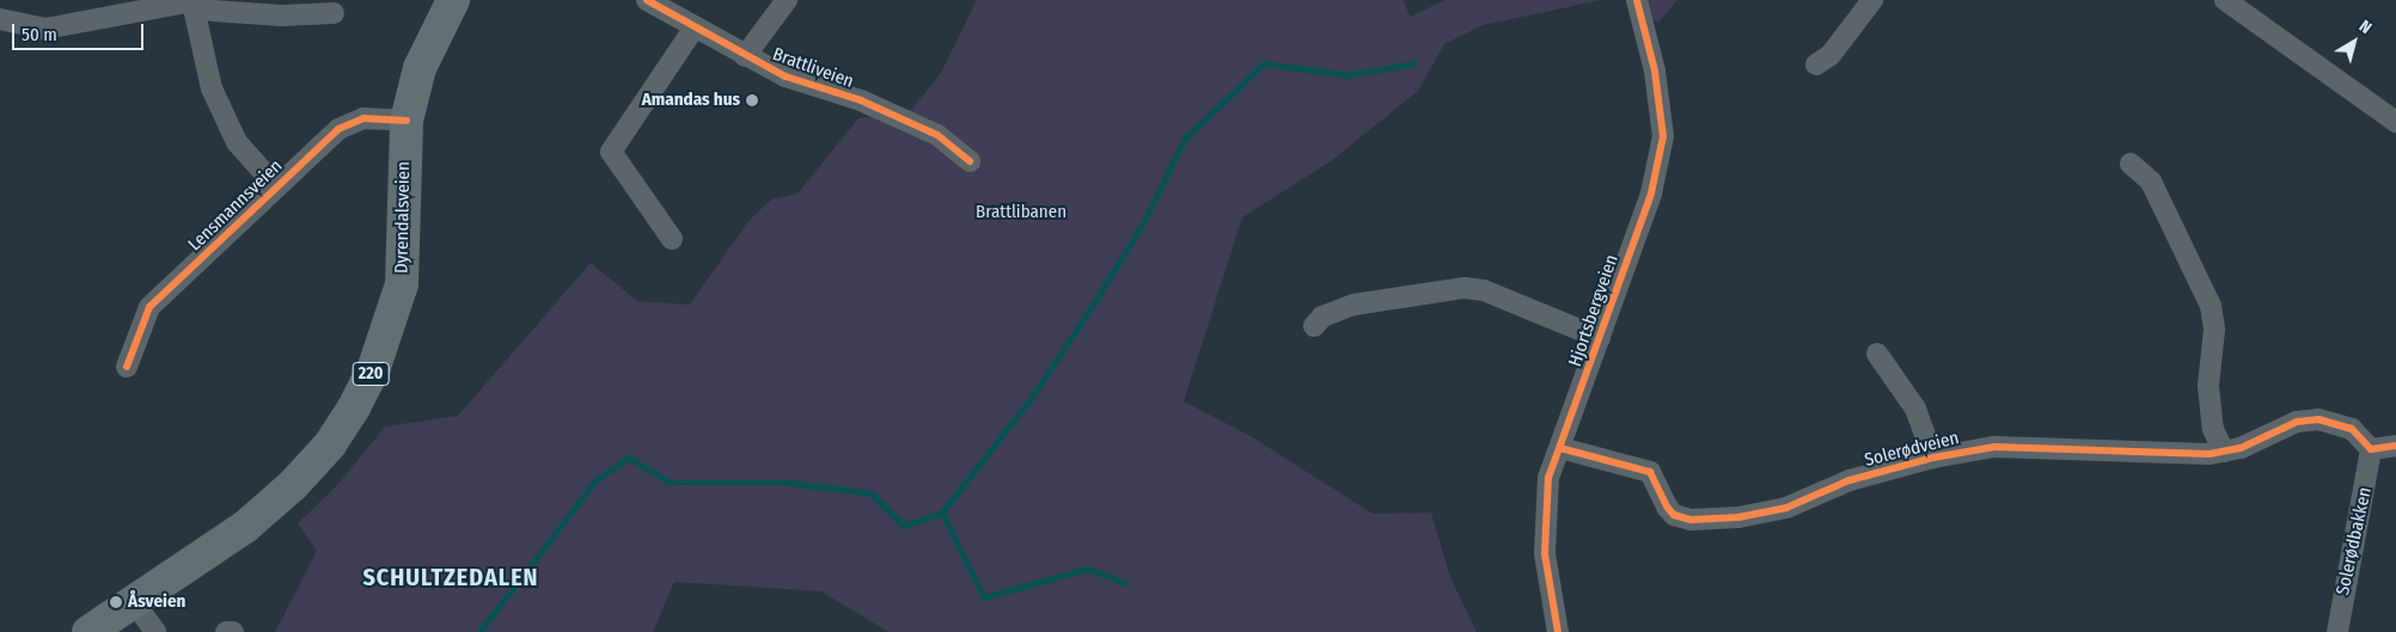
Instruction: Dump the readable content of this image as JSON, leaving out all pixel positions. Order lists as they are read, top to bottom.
{
  "streets": {
    "main road": ["Dyrendalsveien", "220"],
    "street": [
      "Brattliveien",
      "Lensmannsveien",
      "Hjortsbergveien",
      "Solerødveien",
      "Solerødbakken"
    ]
  },
  "crossings": [
    ["Lensmannsveien", "Dyrendalsveien"],
    ["Hjortsbergveien", "Solerødveien"],
    ["Solerødveien", "Solerødbakken"]
  ],
  "districts": ["SCHULTZEDALEN"],
  "parks": ["Brattlibanen"],
  "places": ["Amandas hus", "Åsveien"],
  "scale_bar": "50 m",
  "north": "top right"
}
